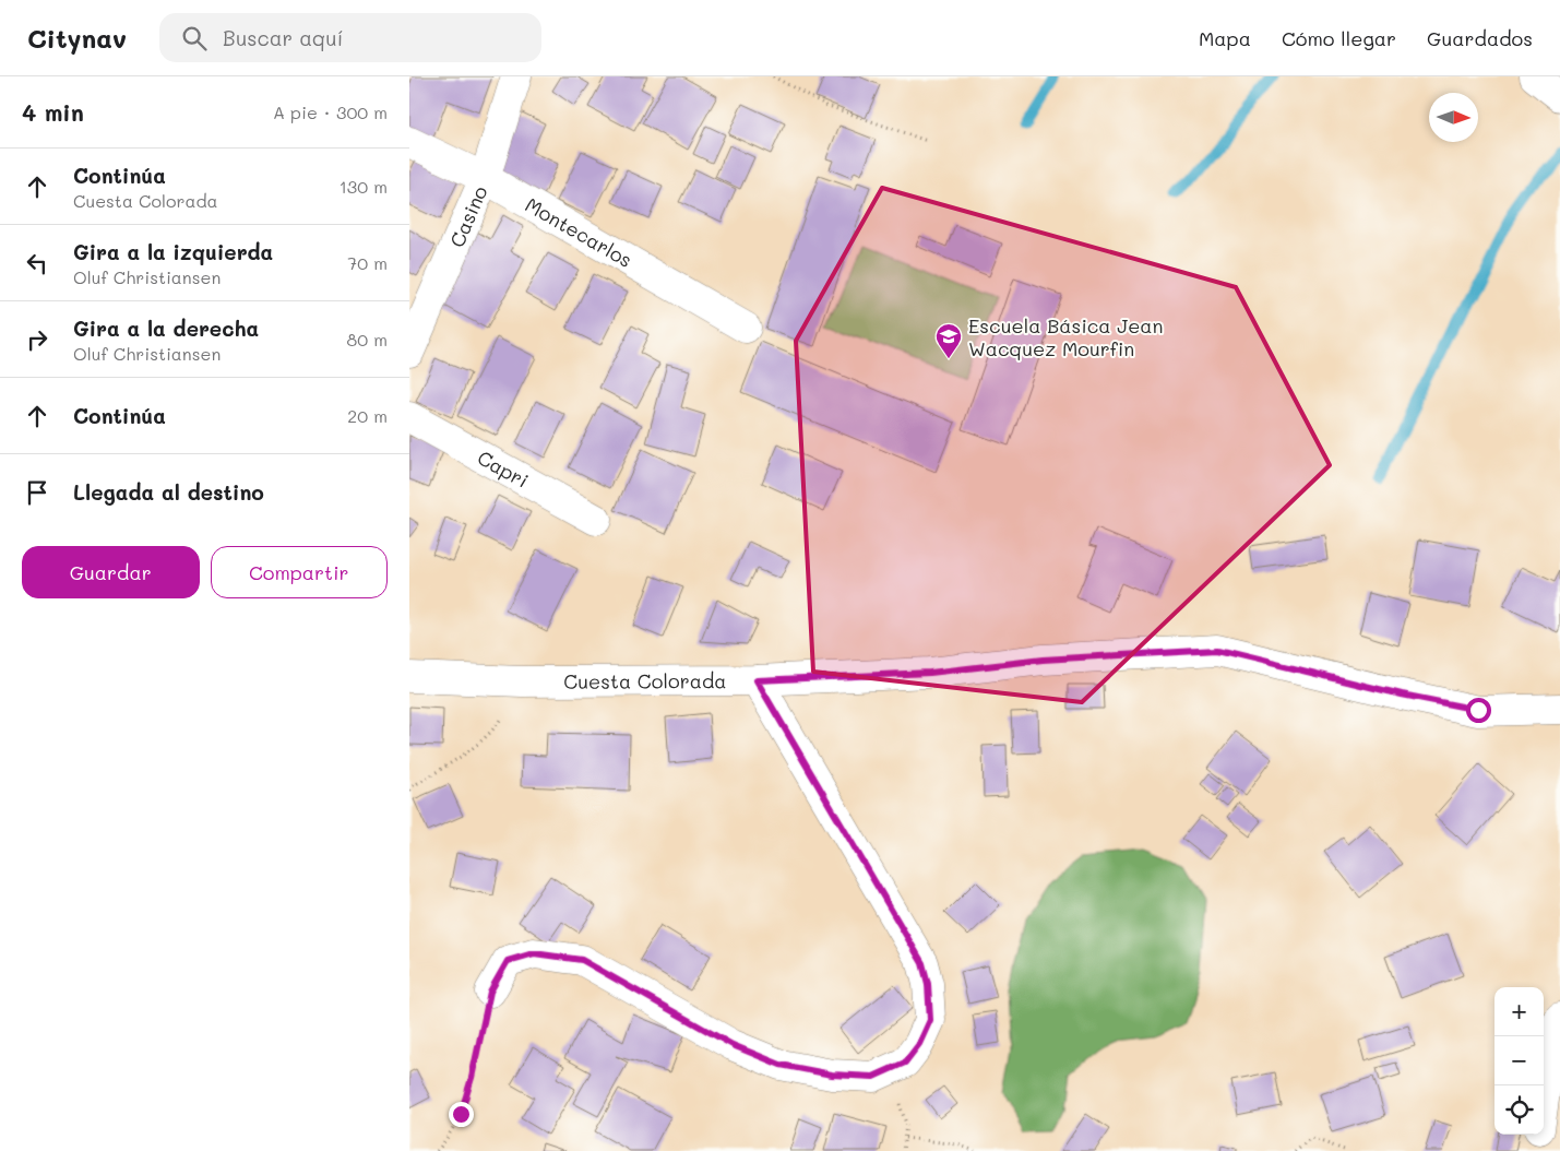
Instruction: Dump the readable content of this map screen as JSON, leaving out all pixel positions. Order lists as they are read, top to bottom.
{
  "streets": {
    "street": [
      "Casino",
      "Montecarlos",
      "Capri",
      "Cuesta Colorada"
    ]
  },
  "crossings": [
    ["Casino", "Montecarlos"]
  ],
  "places": {
    "school or university": ["Escuela Básica Jean Wacquez Mourfin"]
  },
  "north": "right",
  "page": {
    "header": "Citynav",
    "search": "Buscar aquí",
    "nav": ["Mapa", "Cómo llegar", "Guardados"],
    "heading": ["4 min", "A pie · 300 m"],
    "list": [
      ["Continúa", "Cuesta Colorada", "130 m"],
      ["Gira a la izquierda", "Oluf Christiansen", "70 m"],
      ["Gira a la derecha", "Oluf Christiansen", "80 m"],
      ["Continúa", "20 m"],
      "Llegada al destino"
    ],
    "buttons": ["Guardar", "Compartir"],
    "map_buttons": ["+", "−"]
  }
}
